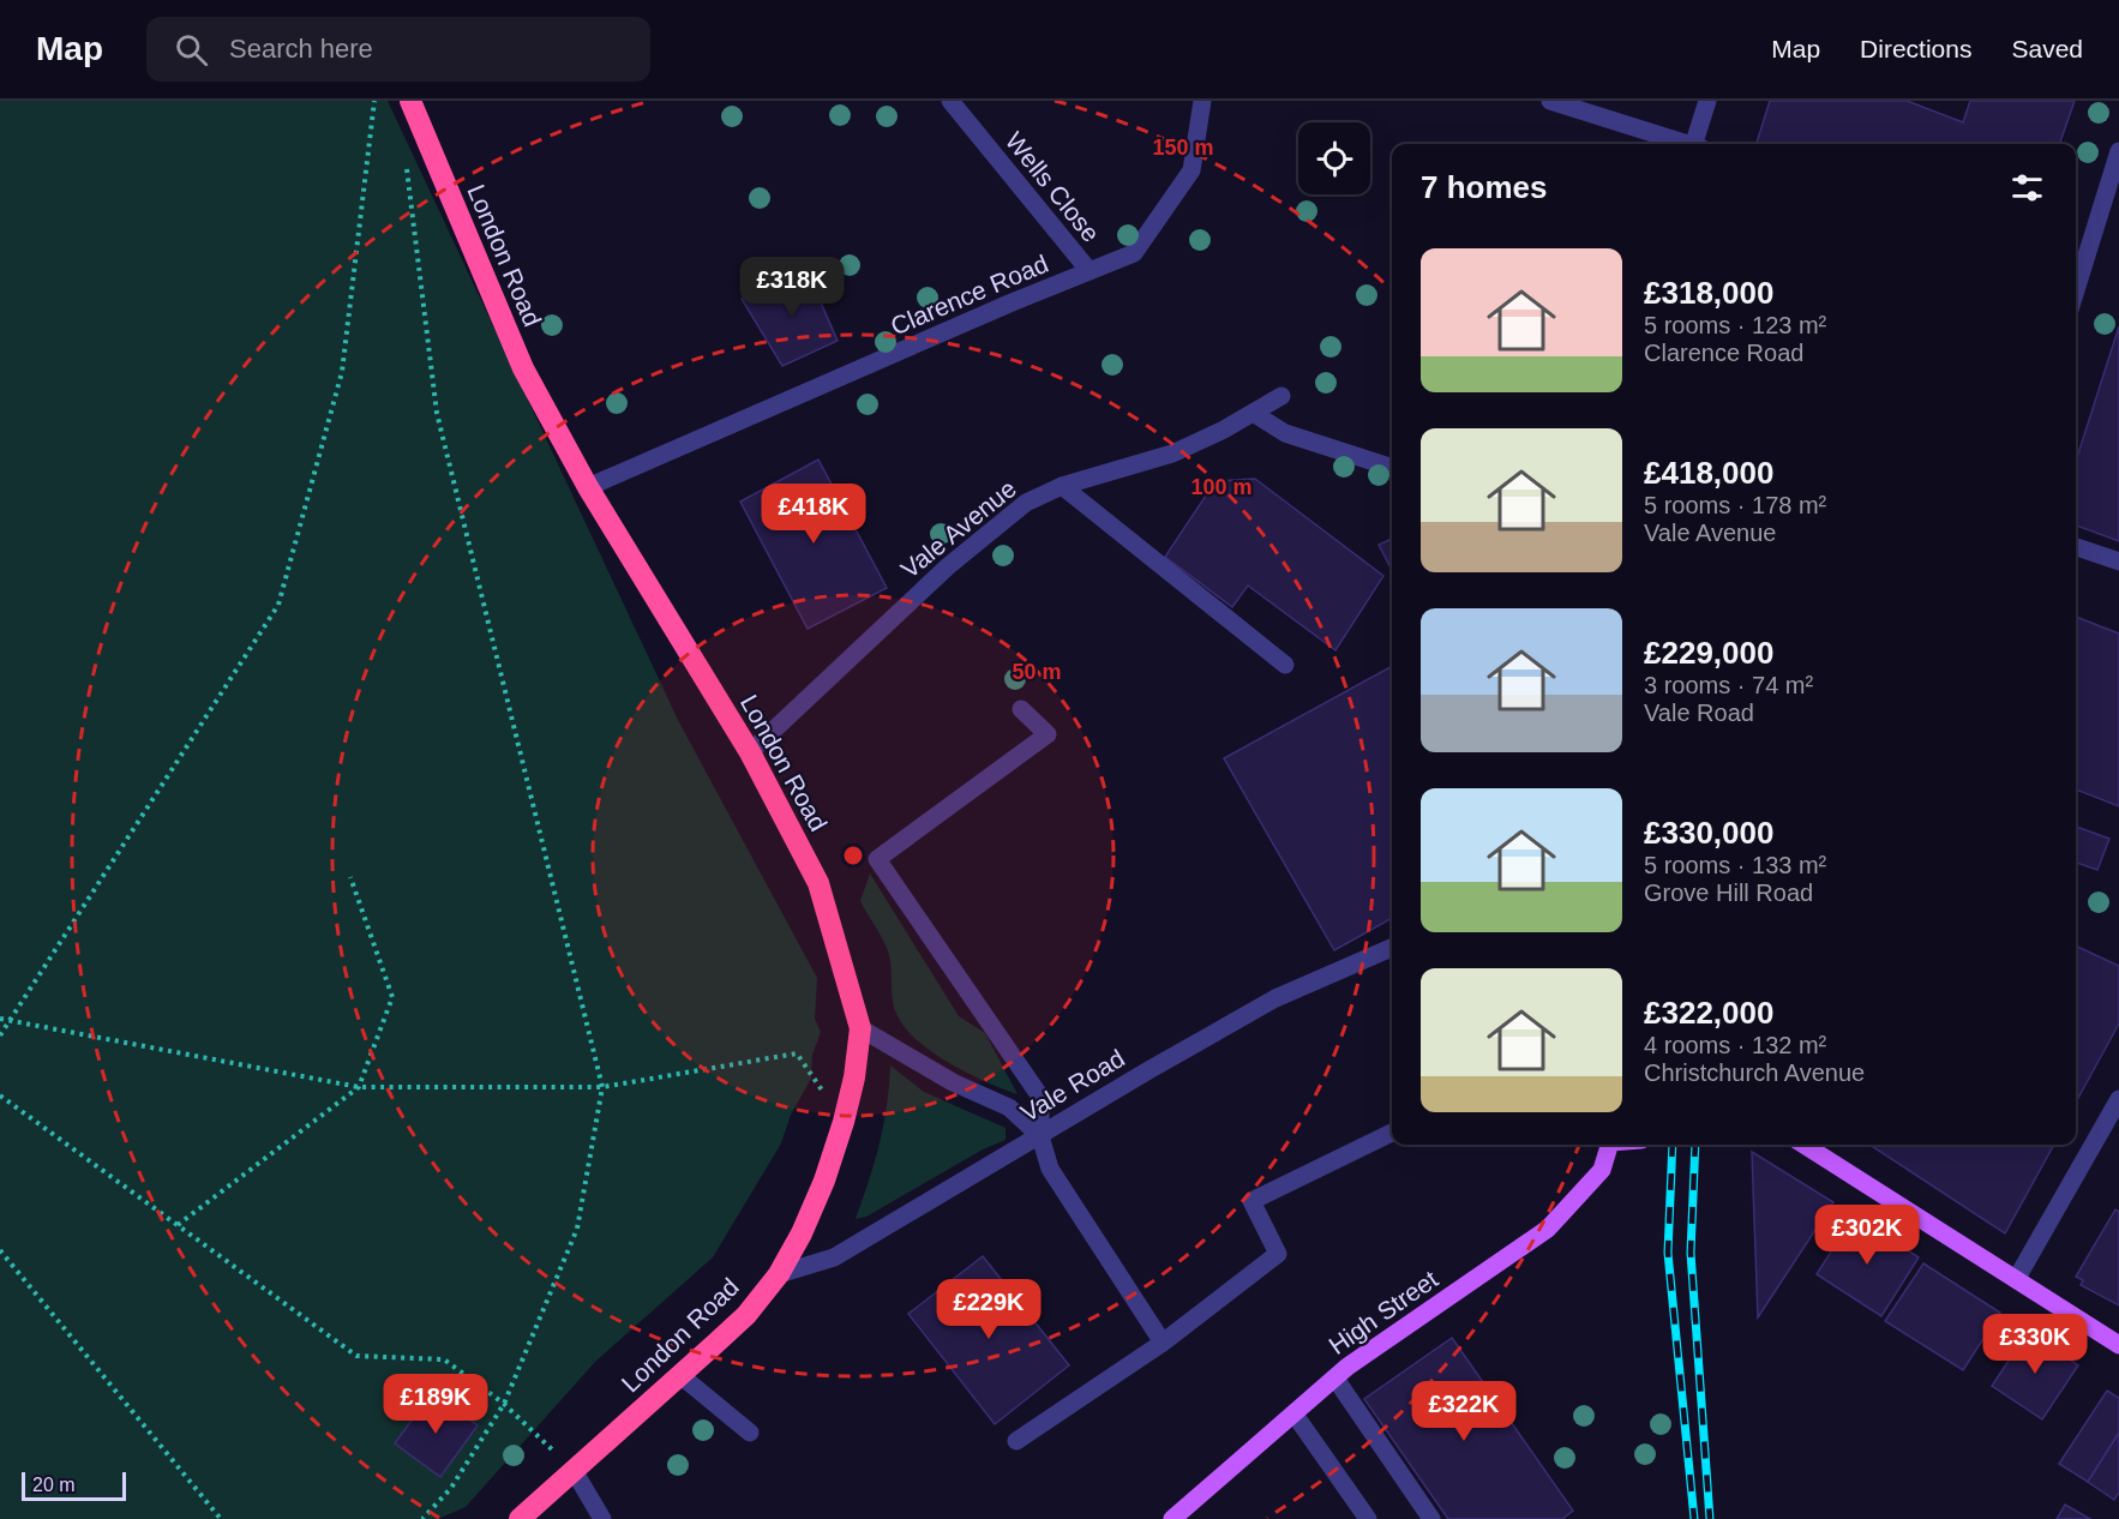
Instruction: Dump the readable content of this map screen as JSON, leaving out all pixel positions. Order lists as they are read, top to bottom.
{
  "streets": {
    "highway": ["London Road"],
    "main road": ["High Street"],
    "street": [
      "Wells Close",
      "Clarence Road",
      "Vale Avenue",
      "Vale Road"
    ]
  },
  "crossings": [
    ["Wells Close", "Clarence Road"],
    ["London Road", "Clarence Road"],
    ["London Road", "Vale Avenue"],
    ["London Road", "Vale Road"]
  ],
  "scale_bar": "20 m",
  "page": {
    "header": "Map",
    "search": "Search here",
    "nav": ["Map", "Directions", "Saved"],
    "heading": "7 homes",
    "list": [
      {
        "name": "£318,000",
        "note": "5 rooms · 123 m² · Clarence Road"
      },
      {
        "name": "£418,000",
        "note": "5 rooms · 178 m² · Vale Avenue"
      },
      {
        "name": "£229,000",
        "note": "3 rooms · 74 m² · Vale Road"
      },
      {
        "name": "£330,000",
        "note": "5 rooms · 133 m² · Grove Hill Road"
      },
      {
        "name": "£322,000",
        "note": "4 rooms · 132 m² · Christchurch Avenue"
      }
    ],
    "price": [
      "£318K",
      "£418K",
      "£302K",
      "£229K",
      "£330K",
      "£189K",
      "£322K"
    ],
    "scale": "20 m"
  },
  "rings": ["150 m", "100 m", "50 m"]
}
